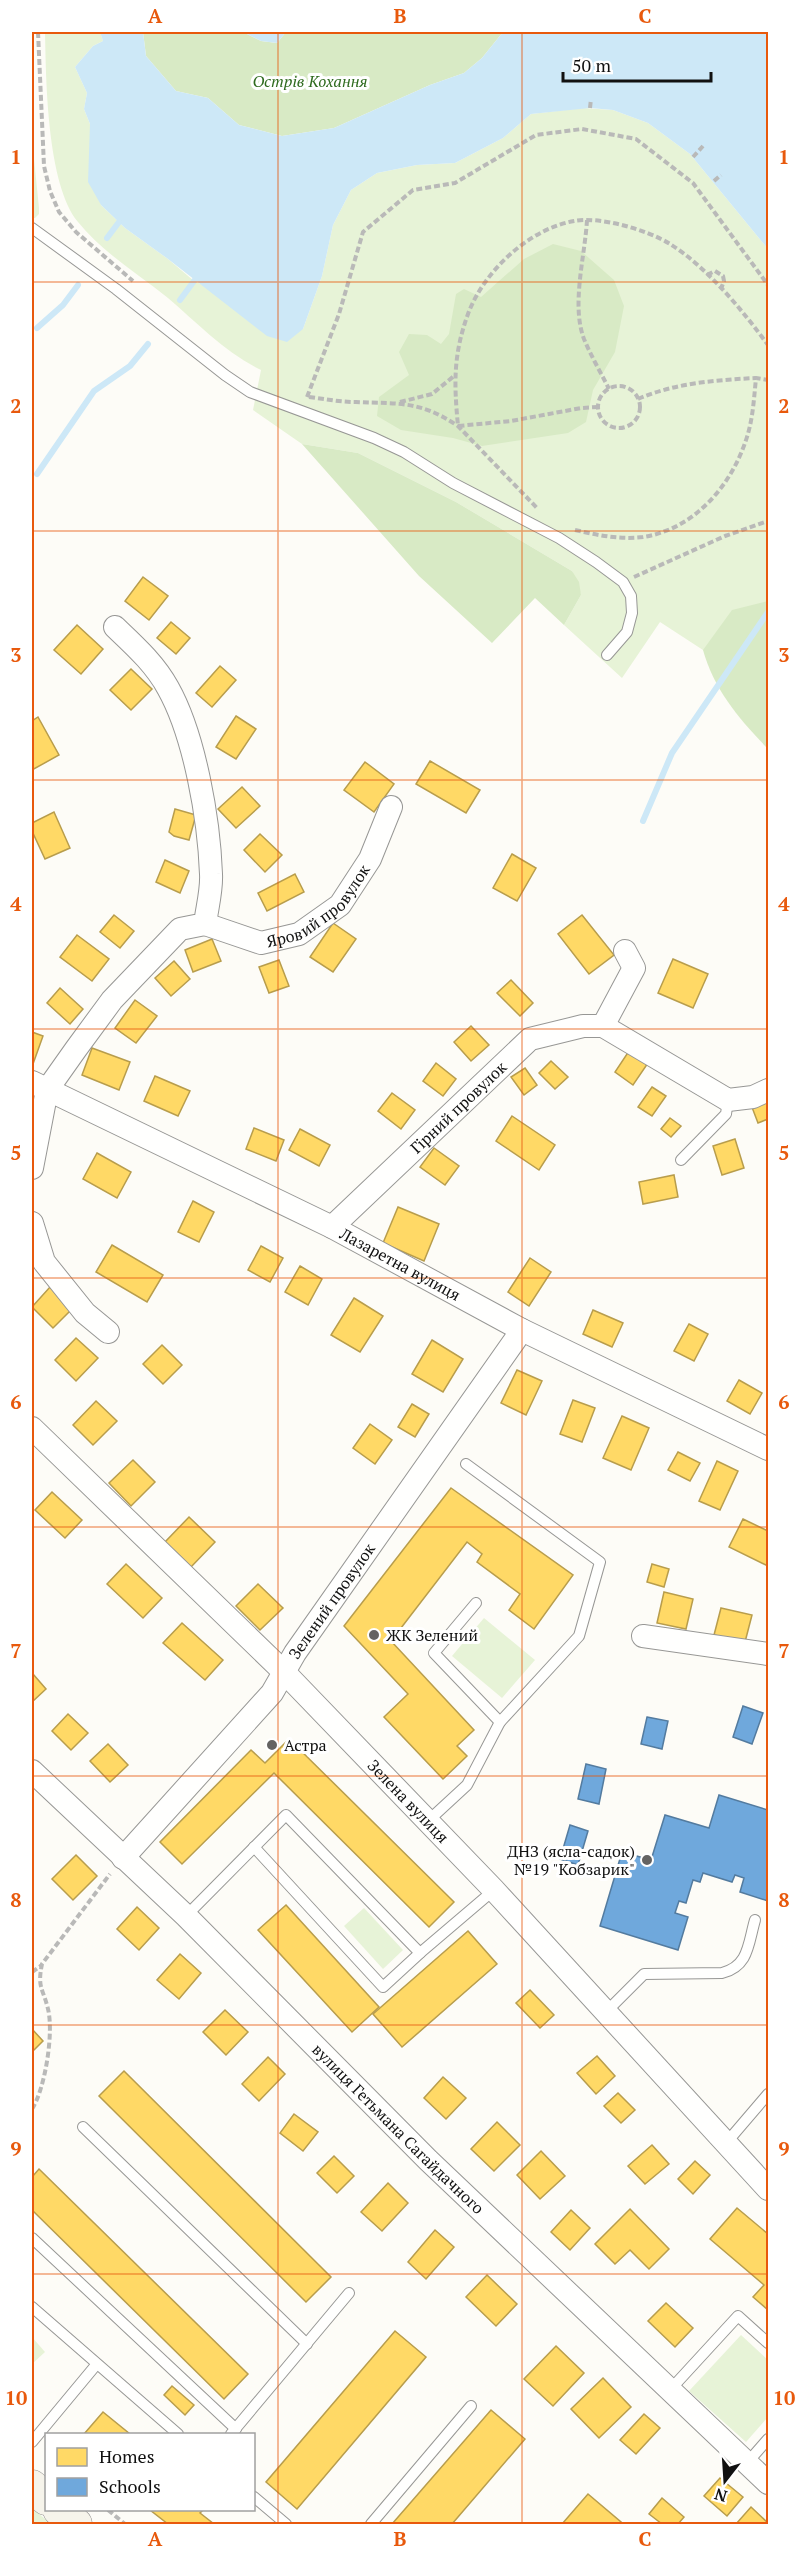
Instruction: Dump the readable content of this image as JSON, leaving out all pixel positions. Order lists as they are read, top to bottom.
{
  "streets": {
    "street": [
      "Яровий провулок",
      "Гірний провулок",
      "Лазаретна вулиця",
      "Зелений провулок",
      "Зелена вулиця",
      "вулиця Гетьмана Сагайдачного"
    ]
  },
  "crossings": [
    ["Гірний провулок", "Лазаретна вулиця"],
    ["Лазаретна вулиця", "Зелений провулок"],
    ["Зелений провулок", "Зелена вулиця"],
    ["Зелений провулок", "вулиця Гетьмана Сагайдачного"]
  ],
  "parks": ["Острів Кохання"],
  "places": ["ЖК Зелений", "Астра", "ДНЗ (ясла-садок) №19 \"Кобзарик\""],
  "legend": ["Homes", "Schools"],
  "scale_bar": "50 m",
  "north": "bottom",
  "grid": {
    "columns": ["A", "B", "C"],
    "rows": [
      "1",
      "2",
      "3",
      "4",
      "5",
      "6",
      "7",
      "8",
      "9",
      "10"
    ]
  }
}
